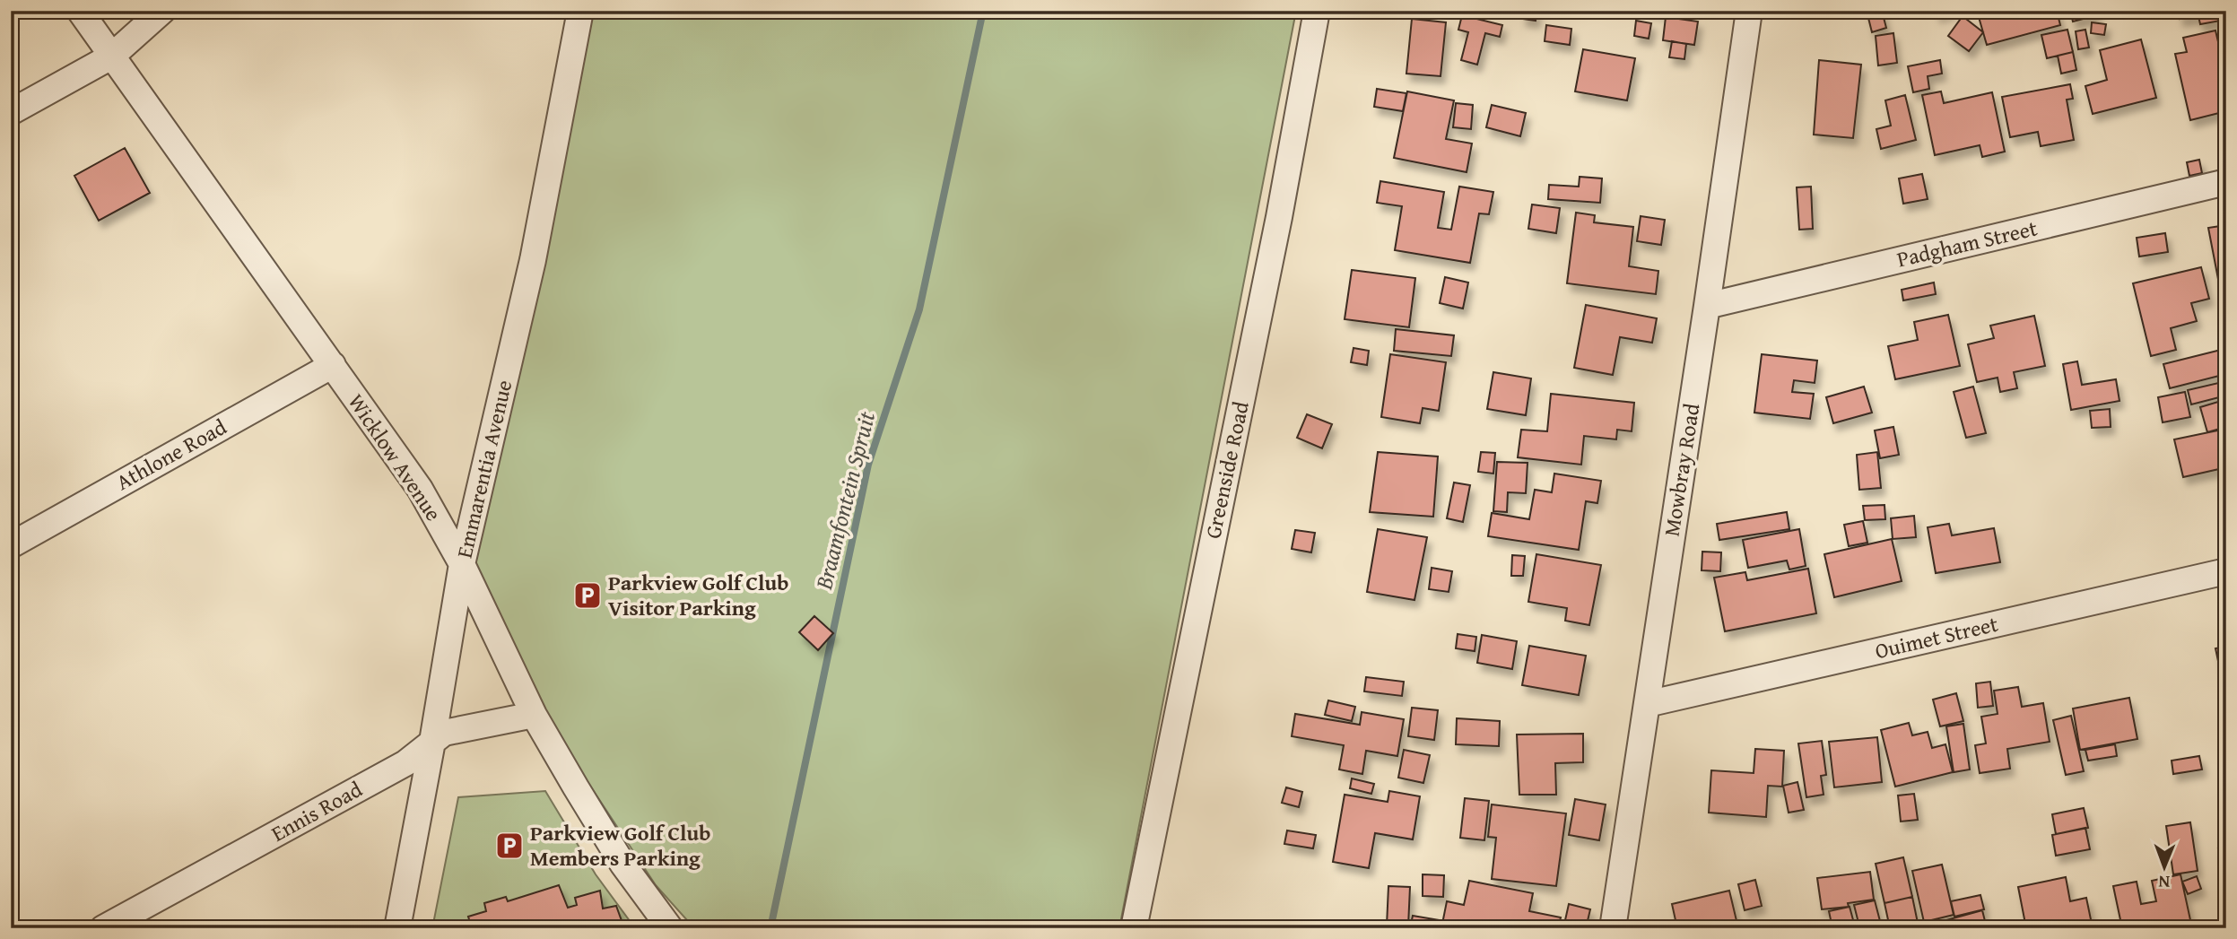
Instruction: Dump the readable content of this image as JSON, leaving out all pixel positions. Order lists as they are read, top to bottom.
{
  "streets": {
    "street": [
      "Padgham Street",
      "Athlone Road",
      "Wicklow Avenue",
      "Emmarentia Avenue",
      "Greenside Road",
      "Mowbray Road",
      "Ouimet Street",
      "Ennis Road"
    ]
  },
  "crossings": [
    ["Padgham Street", "Mowbray Road"],
    ["Athlone Road", "Wicklow Avenue"],
    ["Wicklow Avenue", "Emmarentia Avenue"],
    ["Wicklow Avenue", "Ennis Road"],
    ["Emmarentia Avenue", "Ennis Road"],
    ["Mowbray Road", "Ouimet Street"]
  ],
  "water": ["Braamfontein Spruit"],
  "places": {
    "parking": ["Parkview Golf Club Visitor Parking", "Parkview Golf Club Members Parking"]
  },
  "north": "bottom"
}
